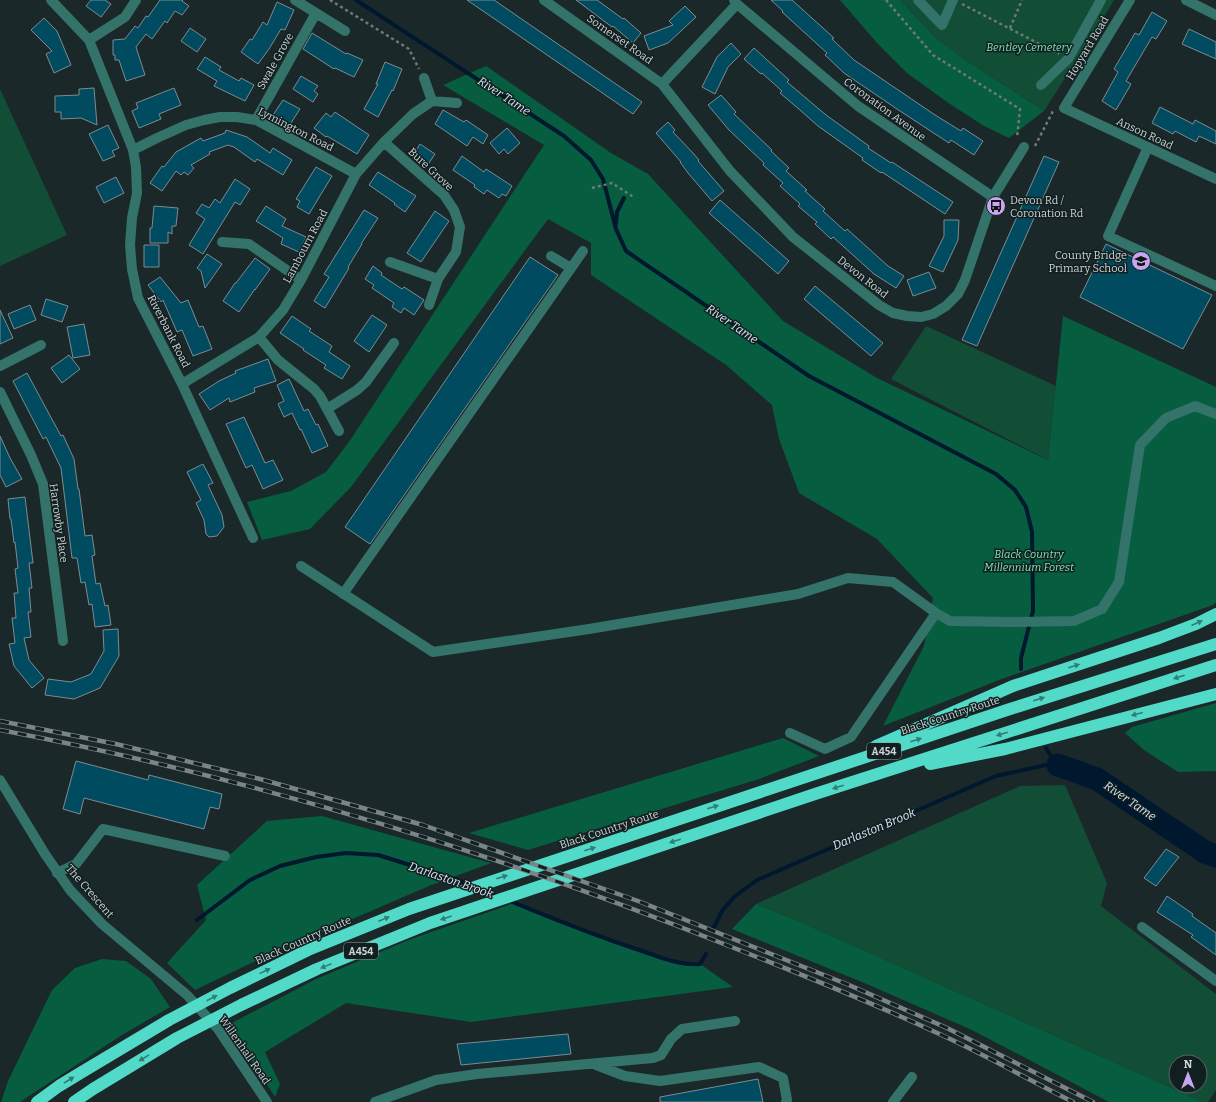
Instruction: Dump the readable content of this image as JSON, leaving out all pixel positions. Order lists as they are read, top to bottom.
{
  "streets": {
    "highway": ["Black Country Route", "A454"],
    "street": [
      "Somerset Road",
      "Hopyard Road",
      "Swale Grove",
      "Coronation Avenue",
      "Lymington Road",
      "Anson Road",
      "Bure Grove",
      "Lambourn Road",
      "Devon Road",
      "Riverbank Road",
      "Harrowby Place",
      "The Crescent",
      "Willenhall Road"
    ]
  },
  "crossings": [
    ["Somerset Road", "Devon Road"],
    ["Hopyard Road", "Anson Road"],
    ["Swale Grove", "Lymington Road"],
    ["Coronation Avenue", "Devon Road"],
    ["Lymington Road", "Lambourn Road"],
    ["Lymington Road", "Riverbank Road"],
    ["Bure Grove", "Lambourn Road"],
    ["Lambourn Road", "Riverbank Road"],
    ["The Crescent", "Willenhall Road"]
  ],
  "water": ["River Tame", "Darlaston Brook"],
  "parks": ["Bentley Cemetery", "Black Country Millennium Forest"],
  "places": {
    "bus stop": ["Devon Rd / Coronation Rd"],
    "school or university": ["County Bridge Primary School"]
  },
  "north": "top"
}
